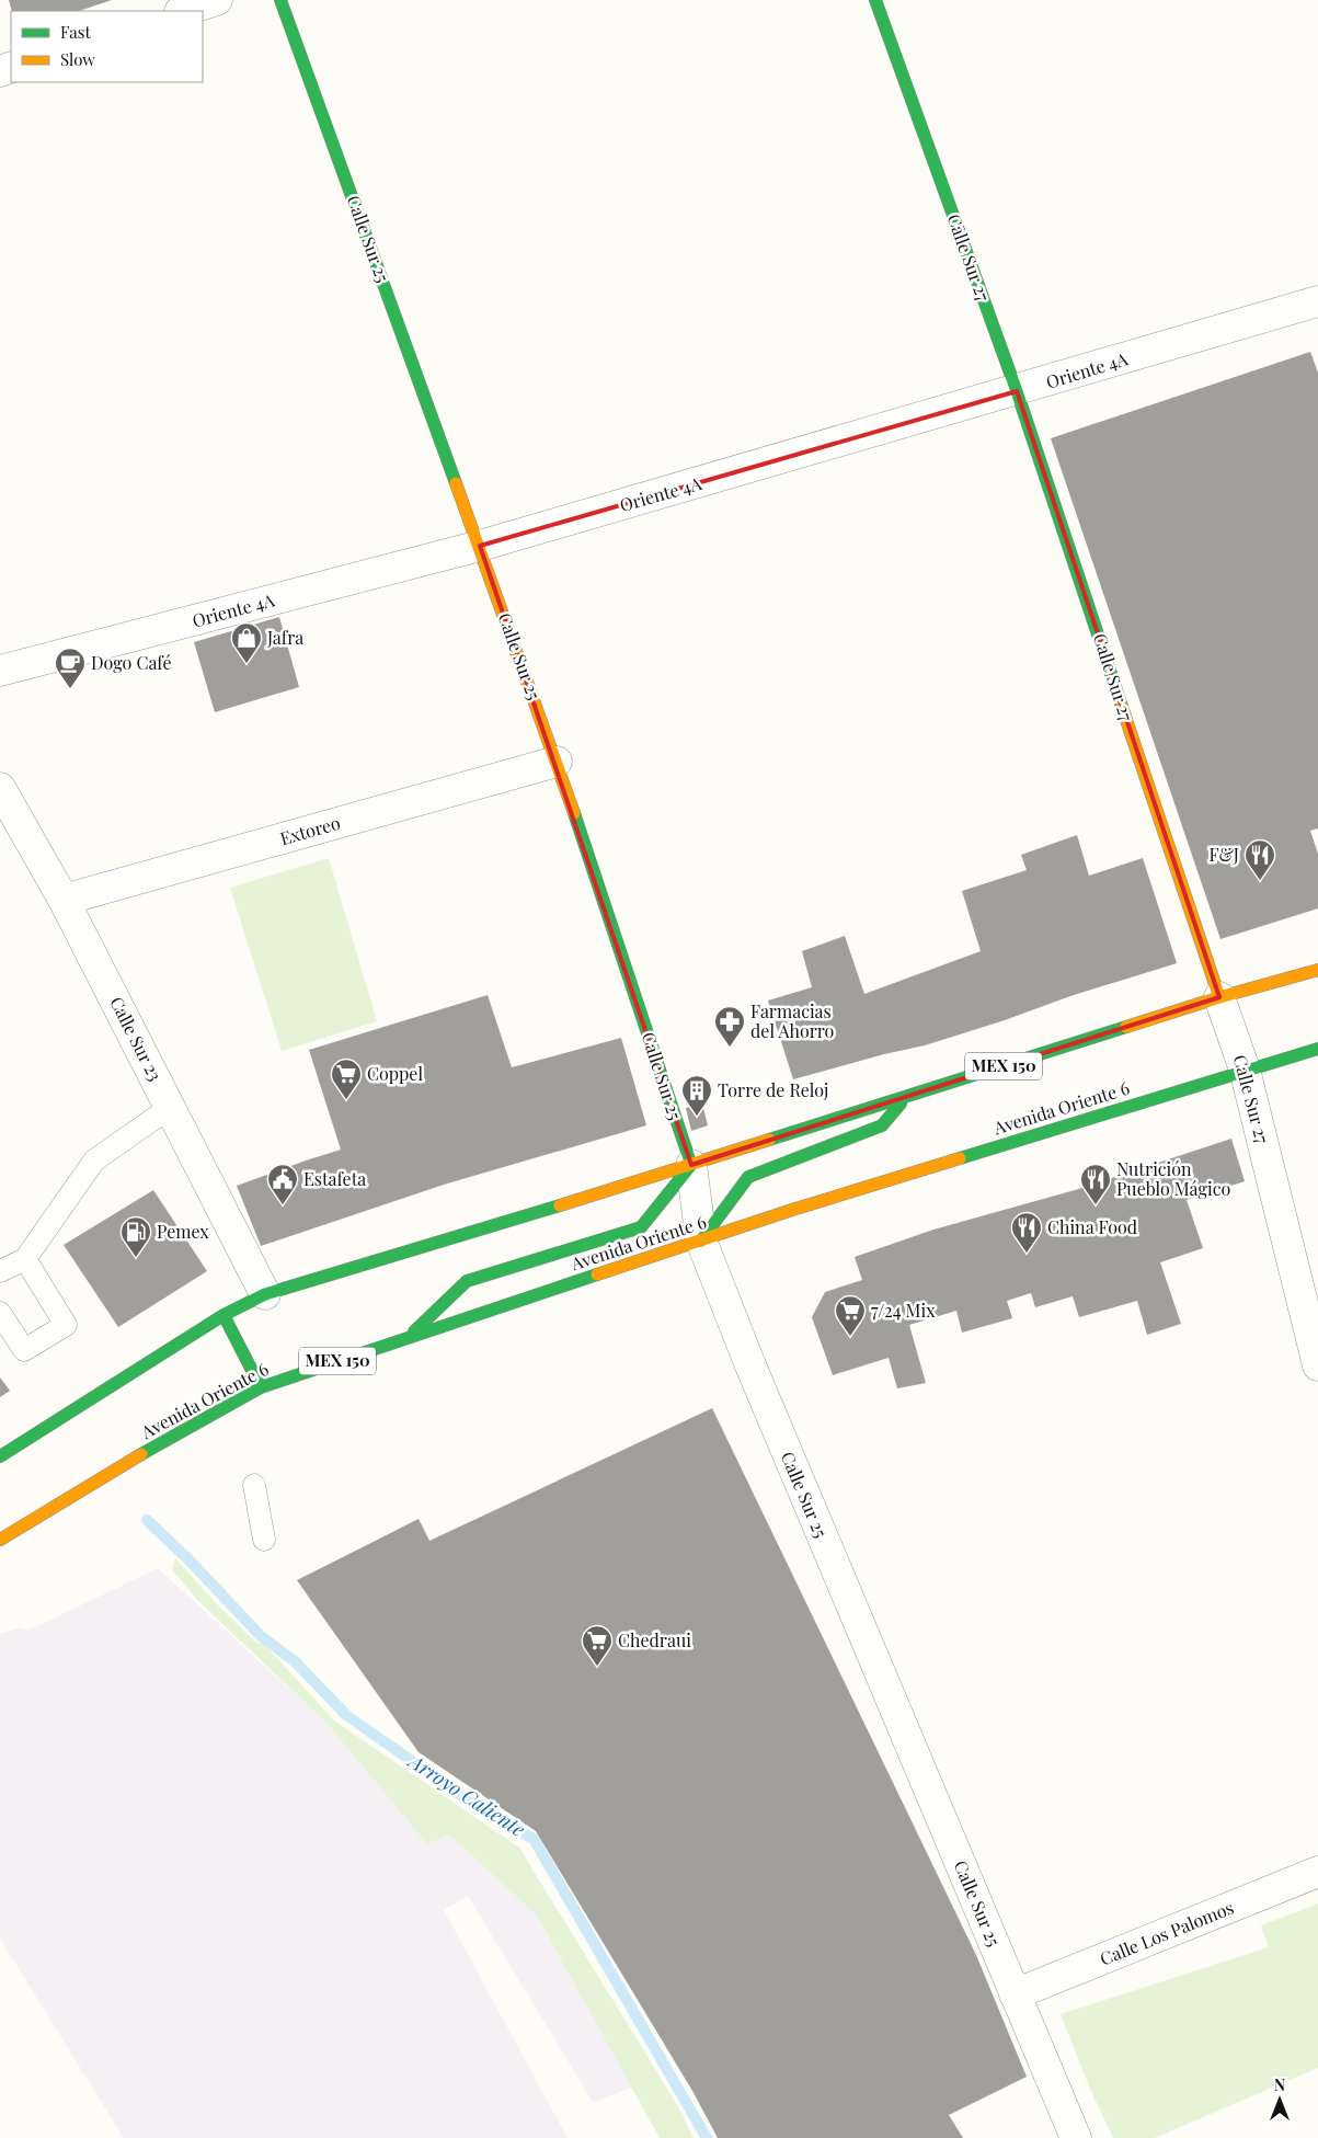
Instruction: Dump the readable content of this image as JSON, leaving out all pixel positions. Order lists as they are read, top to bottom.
{
  "streets": {
    "main road": [
      "Calle Sur 25",
      "Calle Sur 27",
      "MEX 150",
      "Avenida Oriente 6"
    ],
    "street": [
      "Oriente 4A",
      "Extoreo",
      "Calle Sur 23",
      "Calle Los Palomos"
    ]
  },
  "crossings": [
    ["Calle Sur 25", "Oriente 4A"],
    ["Calle Sur 25", "Extoreo"],
    ["Calle Sur 25", "MEX 150"],
    ["Calle Sur 25", "Avenida Oriente 6"],
    ["Calle Sur 25", "Calle Los Palomos"],
    ["Calle Sur 27", "Oriente 4A"],
    ["Calle Sur 27", "MEX 150"],
    ["Calle Sur 27", "Avenida Oriente 6"],
    ["Extoreo", "Calle Sur 23"],
    ["Calle Sur 23", "MEX 150"]
  ],
  "water": ["Arroyo Caliente"],
  "places": {
    "shop": ["Jafra"],
    "cafe": ["Dogo Café"],
    "restaurant": ["F&J", "Nutrición Pueblo Mágico", "China Food"],
    "pharmacy": ["Farmacias del Ahorro"],
    "supermarket": ["Coppel", "7/24 Mix", "Chedraui"],
    "building": ["Torre de Reloj"],
    "public building": ["Estafeta"],
    "fuel station": ["Pemex"]
  },
  "legend": ["Fast", "Slow"],
  "north": "top"
}
